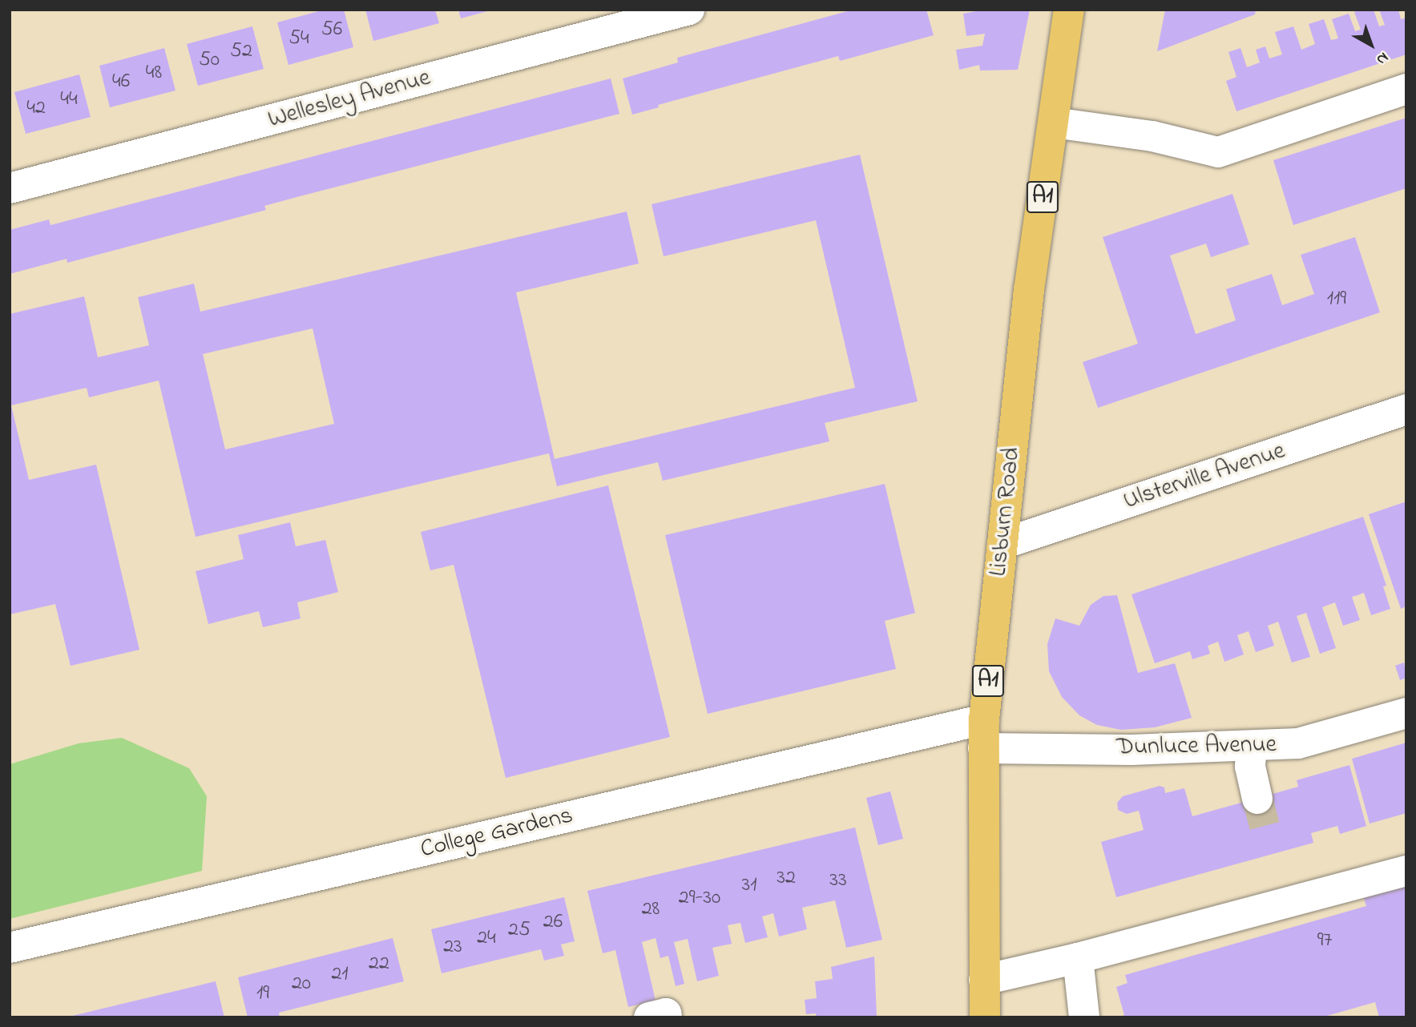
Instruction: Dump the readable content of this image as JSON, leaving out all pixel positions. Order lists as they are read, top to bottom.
{
  "streets": {
    "main road": ["A1", "Lisburn Road"],
    "street": [
      "Wellesley Avenue",
      "Ulsterville Avenue",
      "Dunluce Avenue",
      "College Gardens"
    ]
  },
  "crossings": [
    ["Ulsterville Avenue", "Lisburn Road"],
    ["Lisburn Road", "Dunluce Avenue"],
    ["Lisburn Road", "College Gardens"],
    ["Dunluce Avenue", "College Gardens"]
  ],
  "house_numbers": [
    "56",
    "54",
    "52",
    "50",
    "48",
    "46",
    "44",
    "42",
    "119",
    "32",
    "33",
    "31",
    "29-30",
    "28",
    "26",
    "25",
    "24",
    "97",
    "23",
    "22",
    "21",
    "20",
    "19"
  ],
  "north": "bottom right"
}
